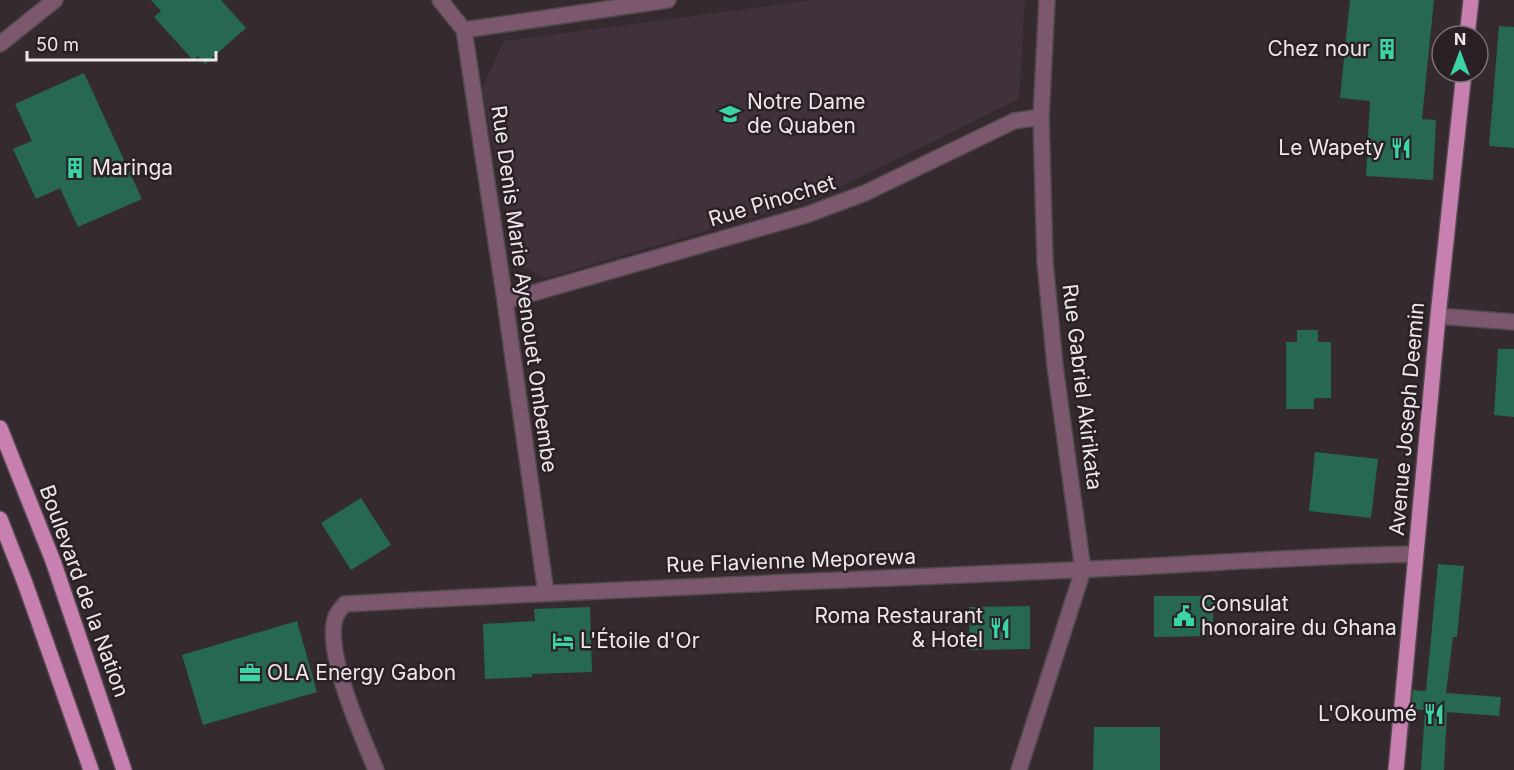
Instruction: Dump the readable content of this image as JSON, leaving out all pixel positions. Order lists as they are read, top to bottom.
{
  "streets": {
    "main road": ["Avenue Joseph Deemin", "Boulevard de la Nation"],
    "street": [
      "Rue Pinochet",
      "Rue Denis Marie Ayenouet Ombembe",
      "Rue Gabriel Akirikata",
      "Rue Flavienne Meporewa"
    ]
  },
  "crossings": [
    ["Rue Pinochet", "Rue Denis Marie Ayenouet Ombembe"],
    ["Rue Pinochet", "Rue Gabriel Akirikata"],
    ["Rue Denis Marie Ayenouet Ombembe", "Rue Flavienne Meporewa"],
    ["Rue Gabriel Akirikata", "Rue Flavienne Meporewa"],
    ["Avenue Joseph Deemin", "Rue Flavienne Meporewa"]
  ],
  "places": {
    "building": ["Chez nour", "Maringa"],
    "school or university": ["Notre Dame de Quaben"],
    "restaurant": ["Le Wapety", "Roma Restaurant & Hotel", "L'Okoumé"],
    "public building": ["Consulat honoraire du Ghana"],
    "hotel": ["L'Étoile d'Or"],
    "office": ["OLA Energy Gabon"]
  },
  "scale_bar": "50 m",
  "north": "top"
}
